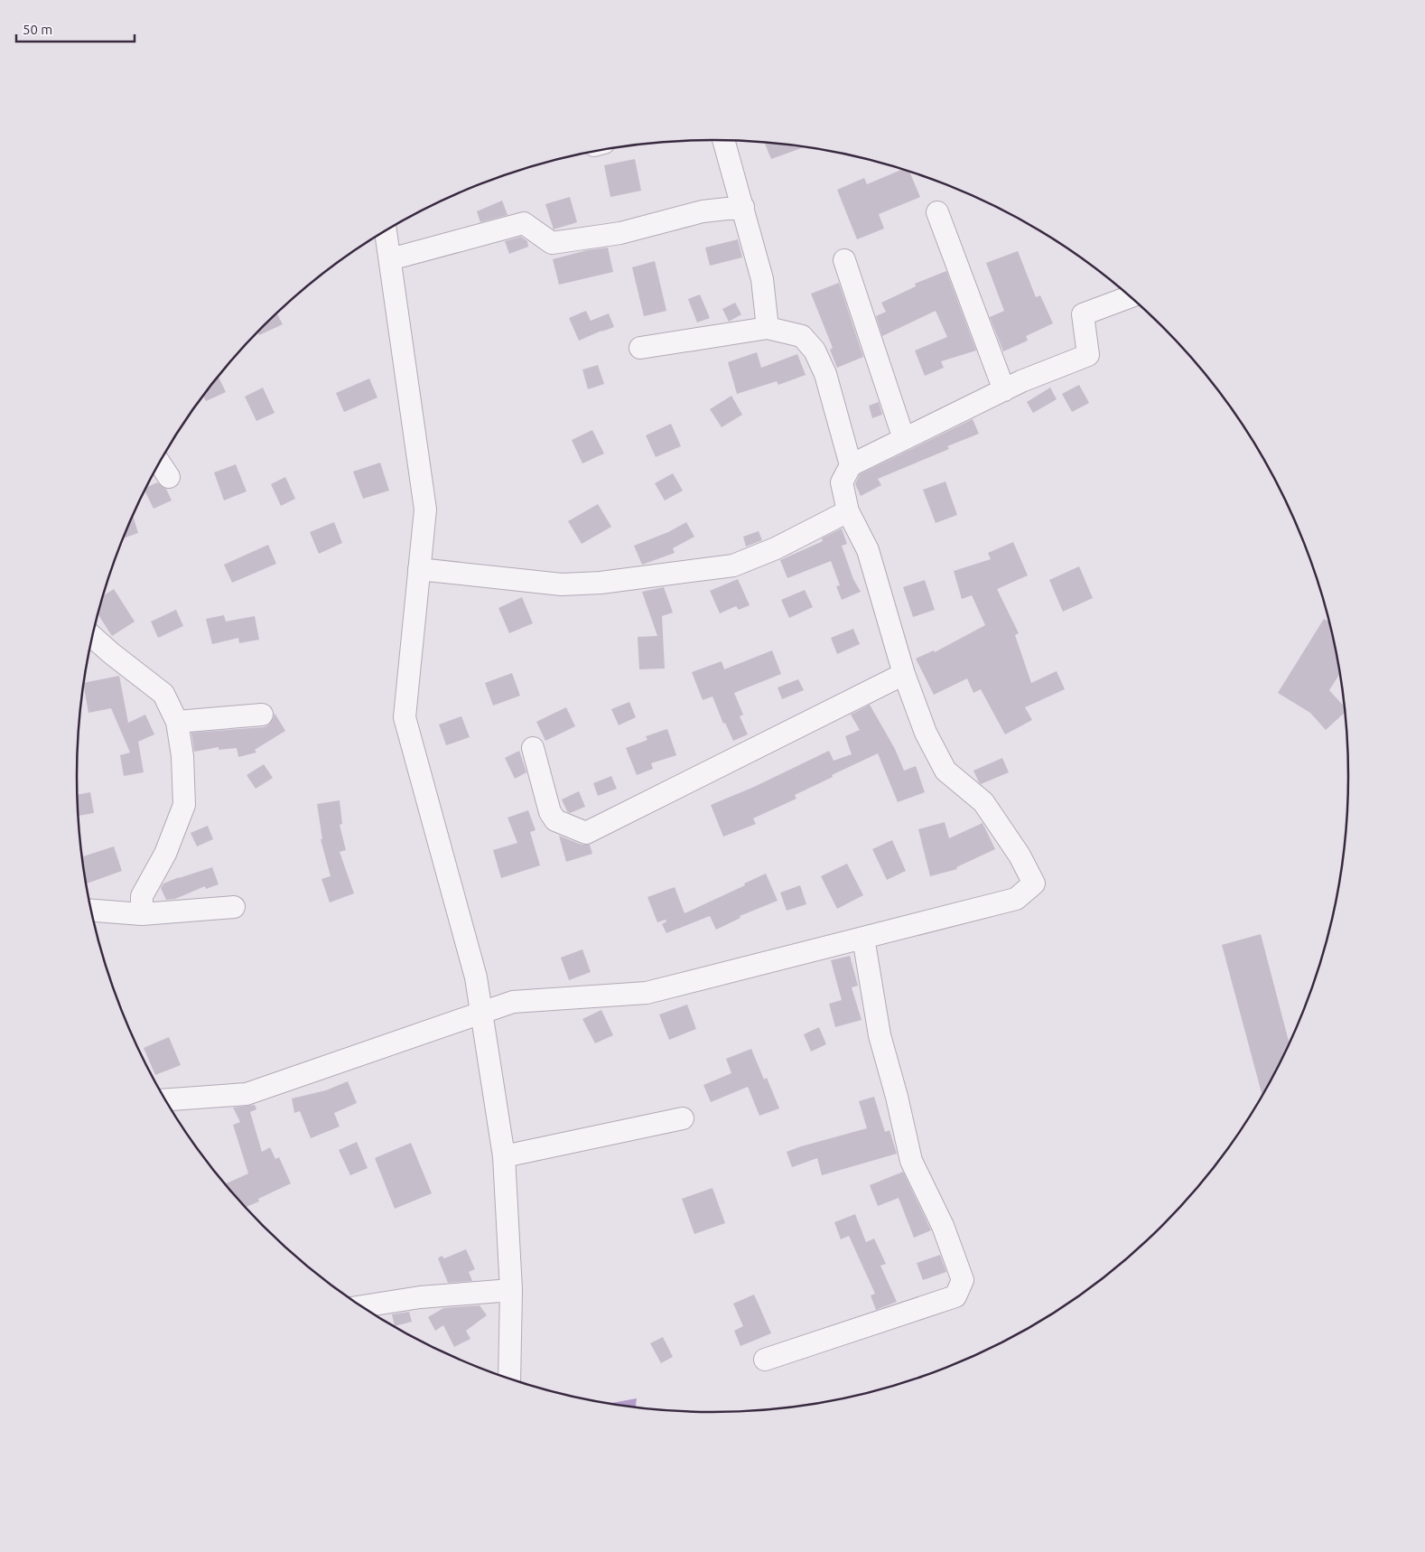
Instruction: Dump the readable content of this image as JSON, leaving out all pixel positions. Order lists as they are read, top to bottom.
{
  "scale_bar": "50 m"
}
